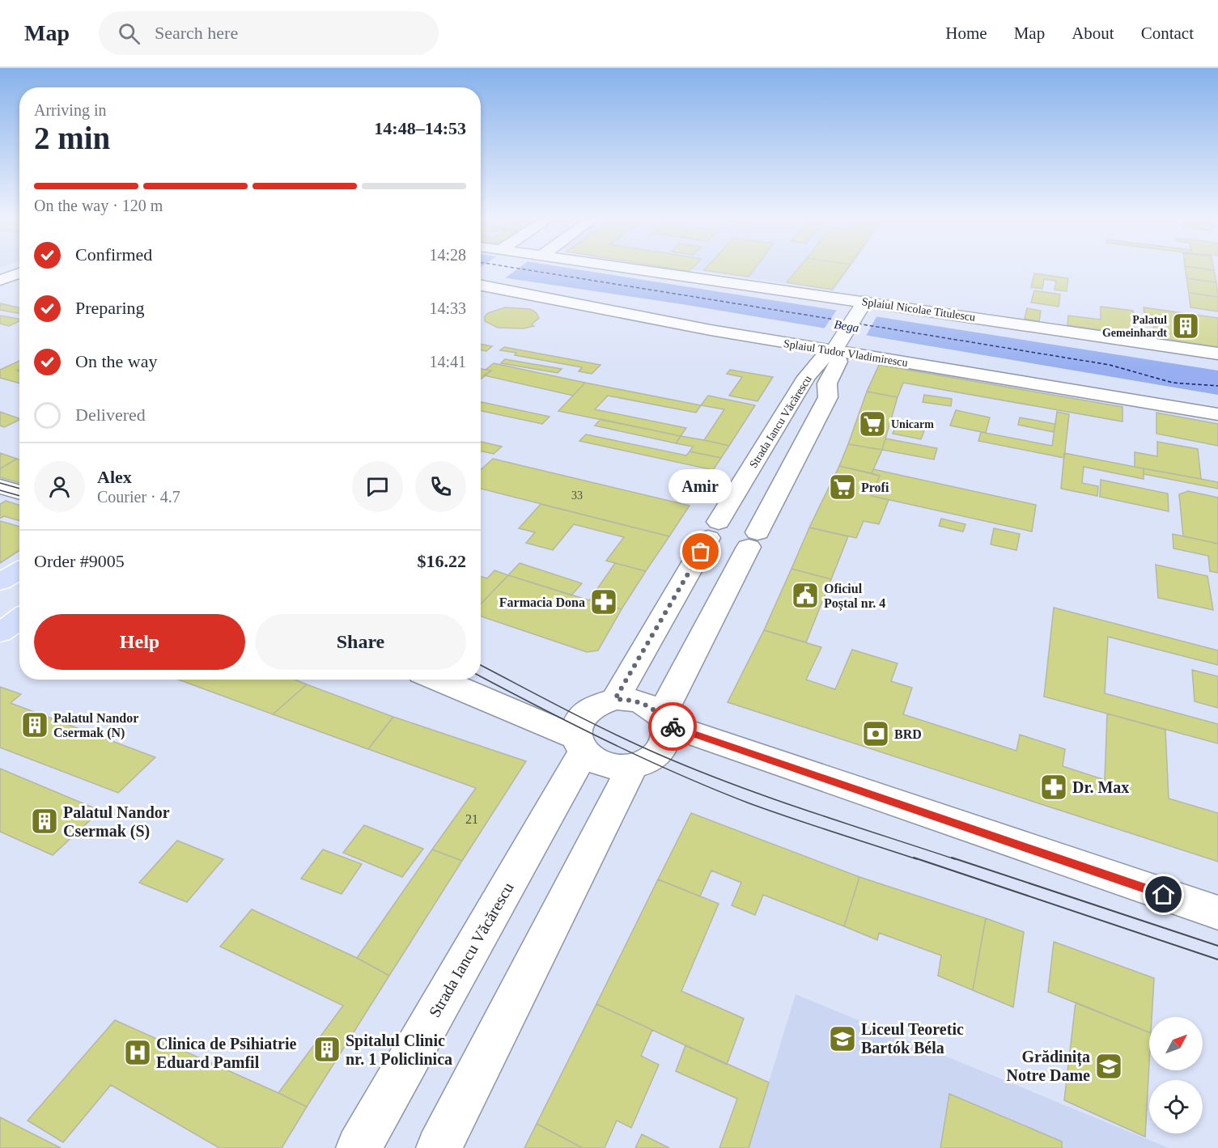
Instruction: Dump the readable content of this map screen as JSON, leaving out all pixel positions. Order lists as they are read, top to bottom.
{
  "streets": {
    "street": ["Splaiul Nicolae Titulescu", "Splaiul Tudor Vladimirescu", "Strada Iancu Văcărescu"]
  },
  "crossings": [
    ["Splaiul Tudor Vladimirescu", "Strada Iancu Văcărescu"]
  ],
  "water": ["Bega"],
  "places": {
    "building": [
      "Palatul Gemeinhardt",
      "Palatul Nandor Csermak (N)",
      "Palatul Nandor Csermak (S)",
      "Spitalul Clinic nr. 1 Policlinica"
    ],
    "supermarket": ["Unicarm", "Profi"],
    "other": ["Amir"],
    "public building": ["Oficiul Poștal nr. 4"],
    "pharmacy": ["Farmacia Dona", "Dr. Max"],
    "bank": ["BRD"],
    "school or university": ["Liceul Teoretic Bartók Béla", "Grădinița Notre Dame"],
    "hospital": ["Clinica de Psihiatrie Eduard Pamfil"]
  },
  "house_numbers": ["33", "21"],
  "north": "top right",
  "page": {
    "header": "Map",
    "search": "Search here",
    "nav": [
      "Home",
      "Map",
      "About",
      "Contact"
    ],
    "heading": ["2 min", "Arriving in", "14:48–14:53"],
    "panel": [
      "Alex",
      "Courier · 4.7",
      "Order #9005",
      "$16.22"
    ],
    "bar": "On the way · 120 m",
    "list": [
      ["Confirmed", "14:28"],
      ["Preparing", "14:33"],
      ["On the way", "14:41"],
      "Delivered"
    ],
    "bubble": "Amir",
    "buttons": ["Help", "Share"]
  }
}
